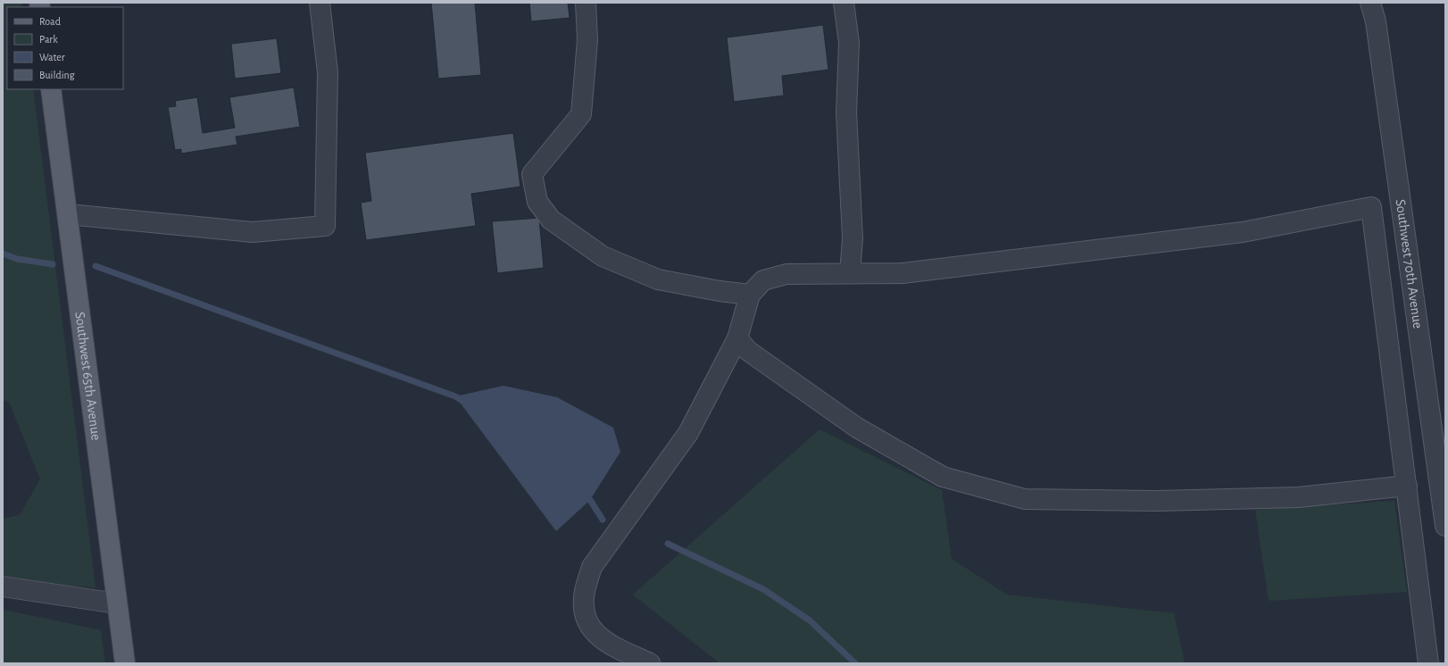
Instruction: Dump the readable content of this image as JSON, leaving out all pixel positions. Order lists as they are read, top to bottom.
{
  "streets": {
    "main road": ["Southwest 65th Avenue"],
    "street": ["Southwest 70th Avenue"]
  },
  "legend": [
    "Road",
    "Park",
    "Water",
    "Building"
  ]
}
